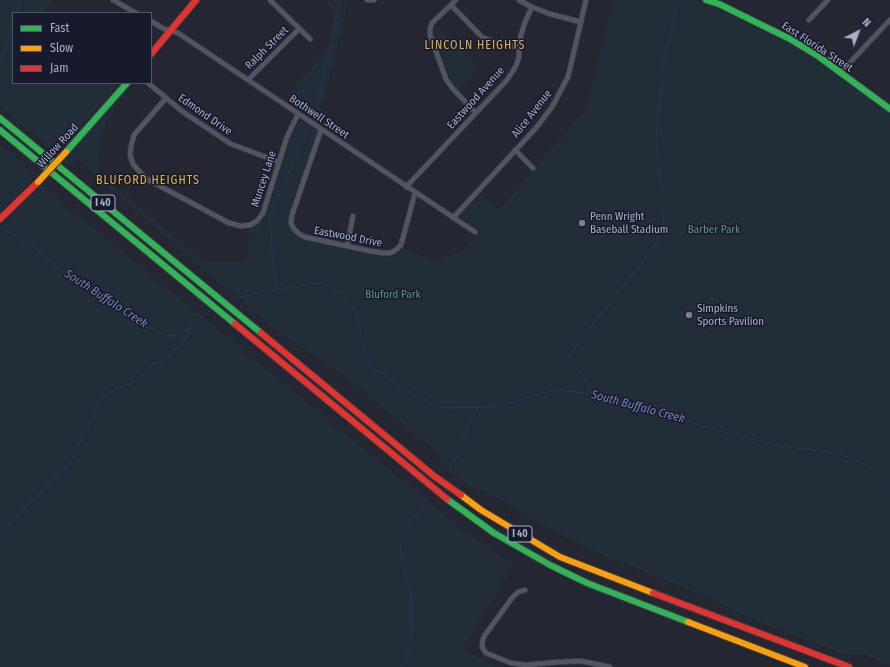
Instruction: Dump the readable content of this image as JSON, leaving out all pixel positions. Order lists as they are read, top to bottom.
{
  "streets": {
    "main road": ["East Florida Street", "Willow Road", "I 40"],
    "street": [
      "Ralph Street",
      "Eastwood Avenue",
      "Alice Avenue",
      "Edmond Drive",
      "Bothwell Street",
      "Muncey Lane",
      "Eastwood Drive"
    ]
  },
  "crossings": [
    ["Ralph Street", "Bothwell Street"],
    ["Eastwood Avenue", "Bothwell Street"],
    ["Alice Avenue", "Bothwell Street"],
    ["Edmond Drive", "Muncey Lane"],
    ["Bothwell Street", "Muncey Lane"],
    ["Bothwell Street", "Eastwood Drive"]
  ],
  "districts": ["LINCOLN HEIGHTS", "BLUFORD HEIGHTS"],
  "water": ["South Buffalo Creek"],
  "parks": ["Barber Park", "Bluford Park"],
  "places": ["Penn Wright Baseball Stadium", "Simpkins Sports Pavilion"],
  "legend": ["Fast", "Slow", "Jam"],
  "north": "top right"
}
